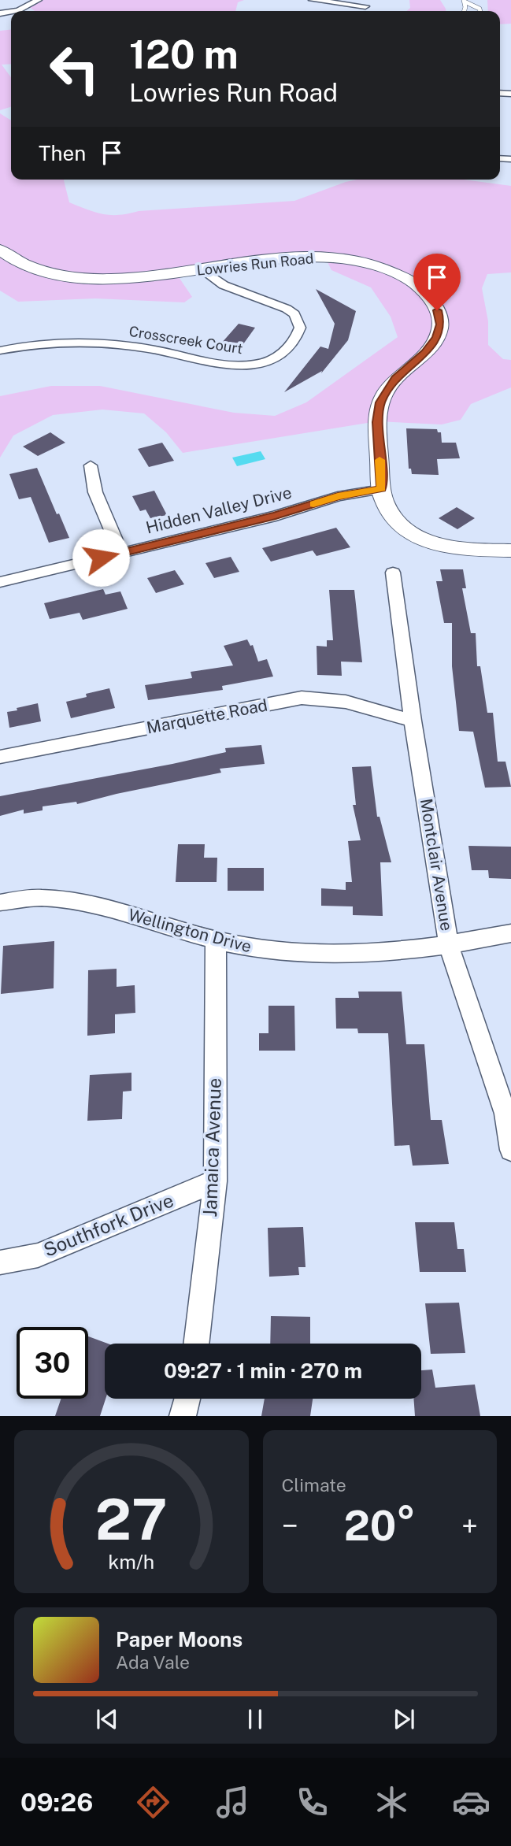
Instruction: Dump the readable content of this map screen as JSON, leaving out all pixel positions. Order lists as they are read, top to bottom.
{
  "streets": {
    "street": [
      "Lowries Run Road",
      "Crosscreek Court",
      "Hidden Valley Drive",
      "Marquette Road",
      "Montclair Avenue",
      "Wellington Drive",
      "Jamaica Avenue",
      "Southfork Drive"
    ]
  },
  "crossings": [
    ["Lowries Run Road", "Crosscreek Court"],
    ["Lowries Run Road", "Hidden Valley Drive"],
    ["Marquette Road", "Montclair Avenue"],
    ["Montclair Avenue", "Wellington Drive"],
    ["Wellington Drive", "Jamaica Avenue"],
    ["Jamaica Avenue", "Southfork Drive"]
  ],
  "page": {
    "turn": ["120 m", "Lowries Run Road"],
    "then": "Then",
    "limit": "30",
    "trip": "09:27 · 1 min · 270 m",
    "tile": "Climate",
    "heat": ["−", "20°", "+"],
    "song": ["Paper Moons", "Ada Vale"],
    "tabs": "09:26",
    "gauge": ["27", "km/h"]
  }
}
